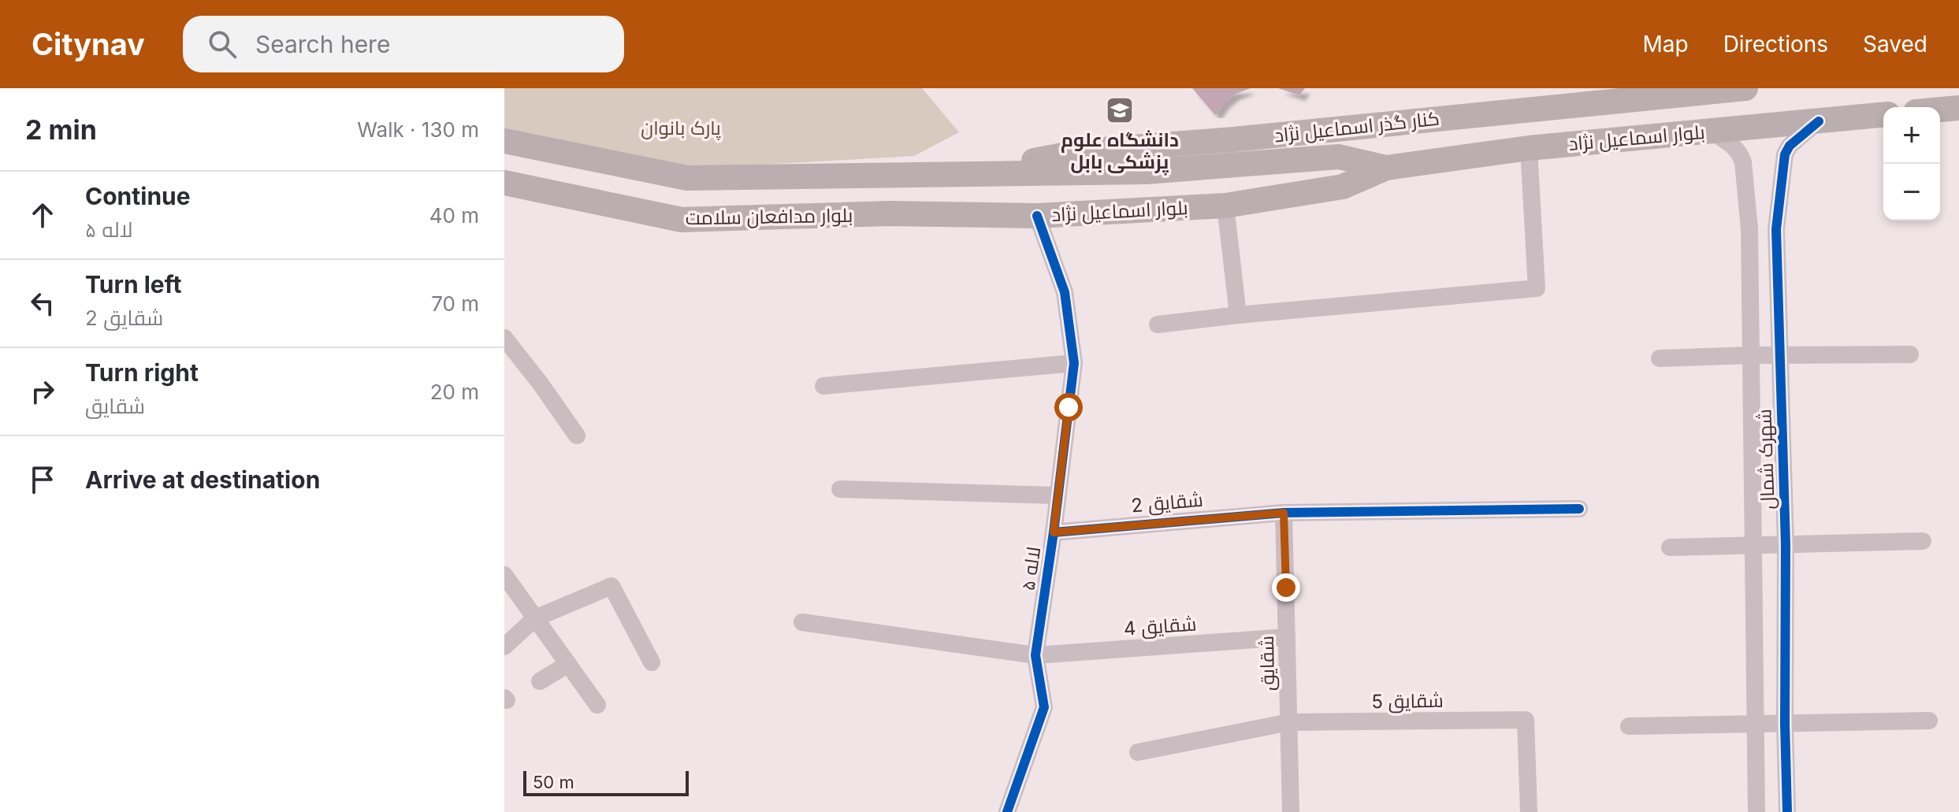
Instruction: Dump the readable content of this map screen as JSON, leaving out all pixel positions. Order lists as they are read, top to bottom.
{
  "streets": {
    "main road": ["کنار گذر اسماعیل نژاد", "بلوار اسماعیل نژاد", "بلوار مدافعان سلامت"],
    "street": [
      "شهرک شمال",
      "شقايق 2",
      "لاله ۵",
      "شقايق 4",
      "شقايق",
      "شقايق 5"
    ]
  },
  "crossings": [
    ["کنار گذر اسماعیل نژاد", "بلوار اسماعیل نژاد"],
    ["بلوار اسماعیل نژاد", "بلوار مدافعان سلامت"],
    ["بلوار اسماعیل نژاد", "شهرک شمال"],
    ["بلوار اسماعیل نژاد", "لاله ۵"],
    ["بلوار مدافعان سلامت", "لاله ۵"],
    ["شقايق 2", "لاله ۵"],
    ["شقايق 2", "شقايق"],
    ["لاله ۵", "شقايق 4"],
    ["شقايق 4", "شقايق"],
    ["شقايق", "شقايق 5"]
  ],
  "parks": ["پارک بانوان"],
  "places": {
    "school or university": ["دانشگاه علوم پزشکی بابل"]
  },
  "scale_bar": "50 m",
  "page": {
    "header": "Citynav",
    "search": "Search here",
    "nav": ["Map", "Directions", "Saved"],
    "heading": ["2 min", "Walk · 130 m"],
    "map_buttons": ["+", "−"],
    "list": [
      ["Continue", "لاله ۵", "40 m"],
      ["Turn left", "شقايق 2", "70 m"],
      ["Turn right", "شقايق", "20 m"],
      "Arrive at destination"
    ],
    "scale": "50 m"
  }
}
